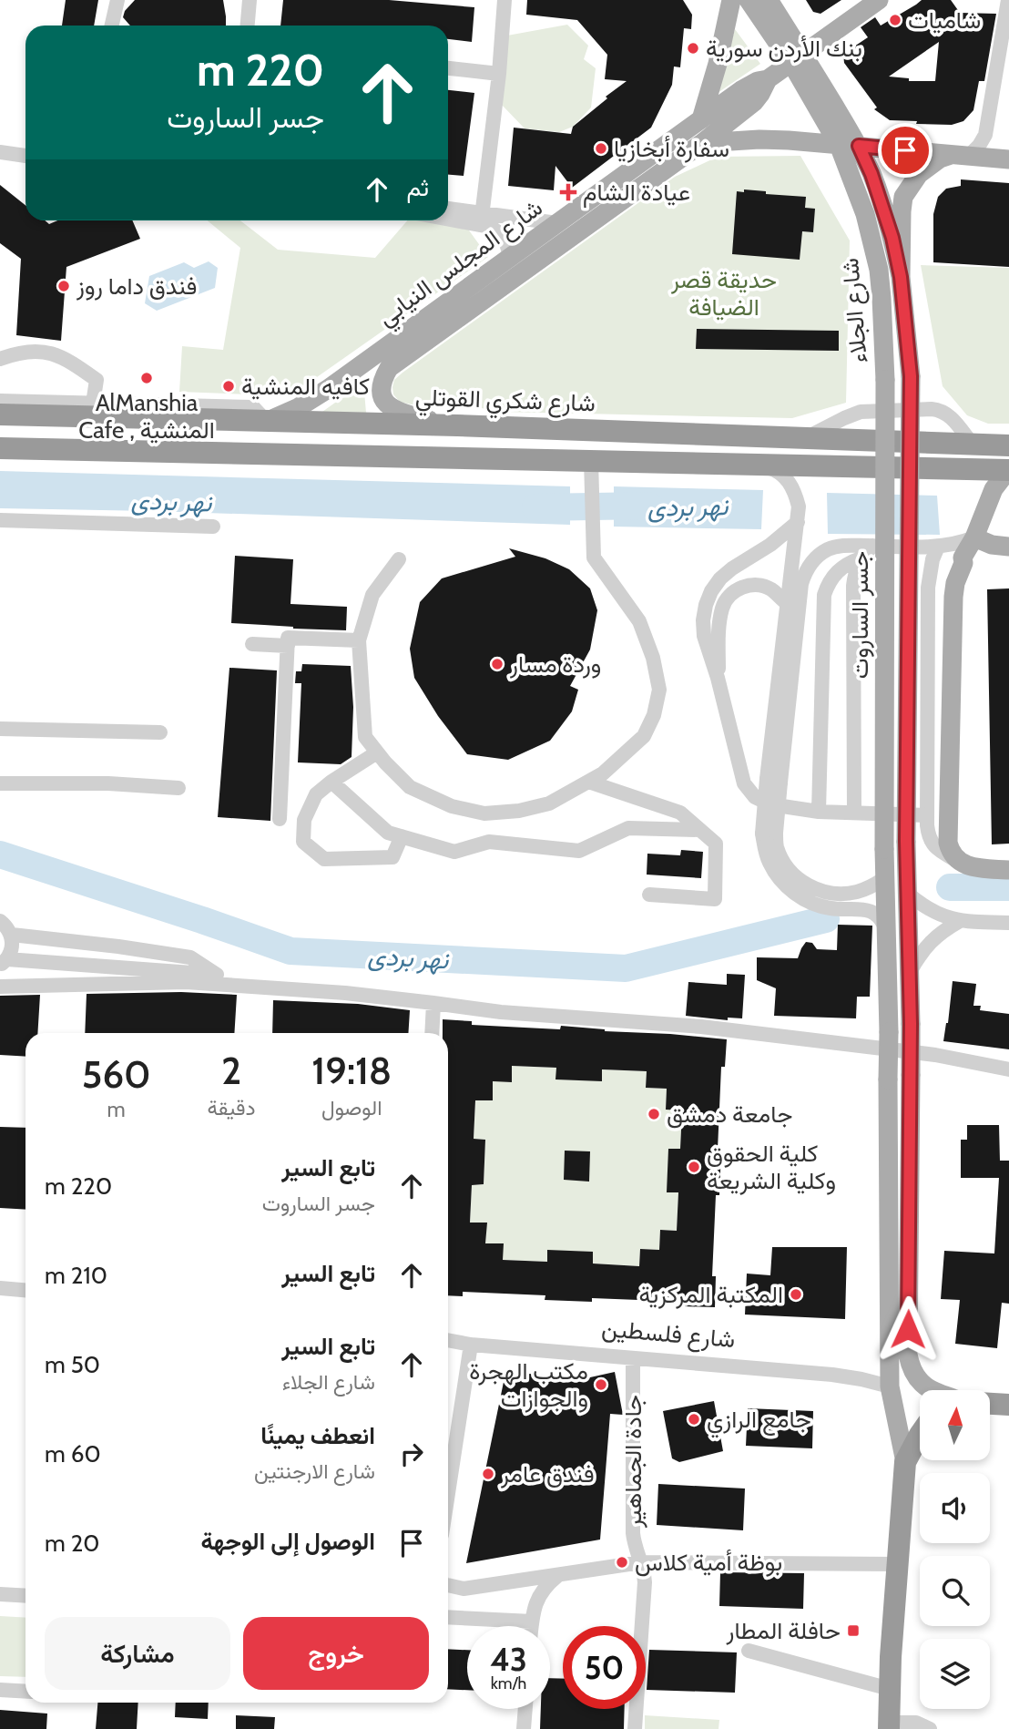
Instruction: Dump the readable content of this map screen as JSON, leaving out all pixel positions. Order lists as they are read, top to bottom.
{
  "streets": {
    "highway": ["شارع شكري القوتلي"],
    "main road": ["شارع المجلس النيابي", "شارع الجلاء", "جسر الساروت"],
    "street": ["شارع فلسطين", "جادة الجماهير"]
  },
  "crossings": [
    ["شارع المجلس النيابي", "شارع شكري القوتلي"],
    ["شارع الجلاء", "جسر الساروت"],
    ["جسر الساروت", "شارع فلسطين"],
    ["شارع فلسطين", "جادة الجماهير"]
  ],
  "water": ["نهر بردى"],
  "parks": ["حديقة قصر الضيافة"],
  "places": {
    "other": [
      "شاميات",
      "بنك الأردن سورية",
      "سفارة أبخازيا",
      "فندق داما روز",
      "AlManshia Cafe , المنشية",
      "كافيه المنشية",
      "وردة مسار",
      "جامعة دمشق",
      "كلية الحقوق وكلية الشريعة",
      "المكتبة المركزية",
      "مكتب الهجرة والجوازات",
      "جامع الرازي",
      "فندق عامر",
      "بوظة أمية كلاس"
    ],
    "health": ["عيادة الشام"],
    "transit": ["حافلة المطار"]
  },
  "north": "top",
  "page": {
    "turn": ["220 m", "جسر الساروت"],
    "then": "ثم",
    "eta": [
      "19:18",
      "الوصول",
      "2",
      "دقيقة",
      "560",
      "m"
    ],
    "list": [
      {
        "name": "تابع السير",
        "note": "جسر الساروت",
        "value": "220 m"
      },
      {
        "name": "تابع السير",
        "value": "210 m"
      },
      {
        "name": "تابع السير",
        "note": "شارع الجلاء",
        "value": "50 m"
      },
      {
        "name": "انعطف يمينًا",
        "note": "شارع الارجنتين",
        "value": "60 m"
      },
      {
        "name": "الوصول إلى الوجهة",
        "value": "20 m"
      }
    ],
    "buttons": ["خروج", "مشاركة"],
    "speed": "43 km/h",
    "limit": "50"
  }
}
